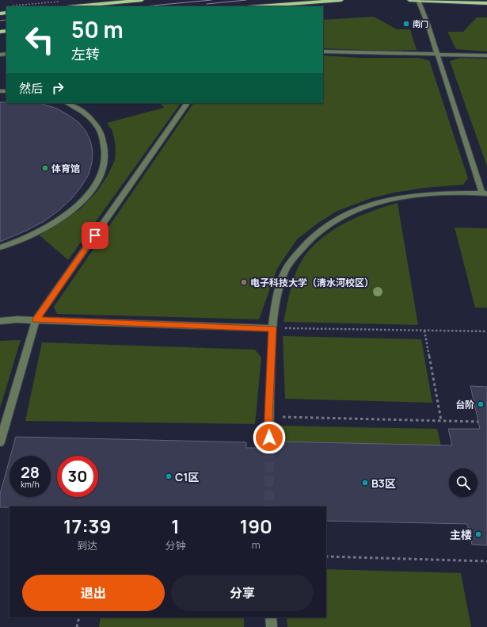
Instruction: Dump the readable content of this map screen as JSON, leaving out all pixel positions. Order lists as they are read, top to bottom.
{
  "places": [
    "南门",
    "体育馆",
    "电子科技大学（清水河校区）",
    "台阶",
    "C1区",
    "B3区",
    "主楼"
  ],
  "page": {
    "turn": ["50 m", "左转"],
    "then": "然后",
    "speed": "28 km/h",
    "limit": "30",
    "eta": [
      "17:39",
      "到达",
      "1",
      "分钟",
      "190",
      "m"
    ],
    "buttons": ["退出", "分享"]
  }
}
